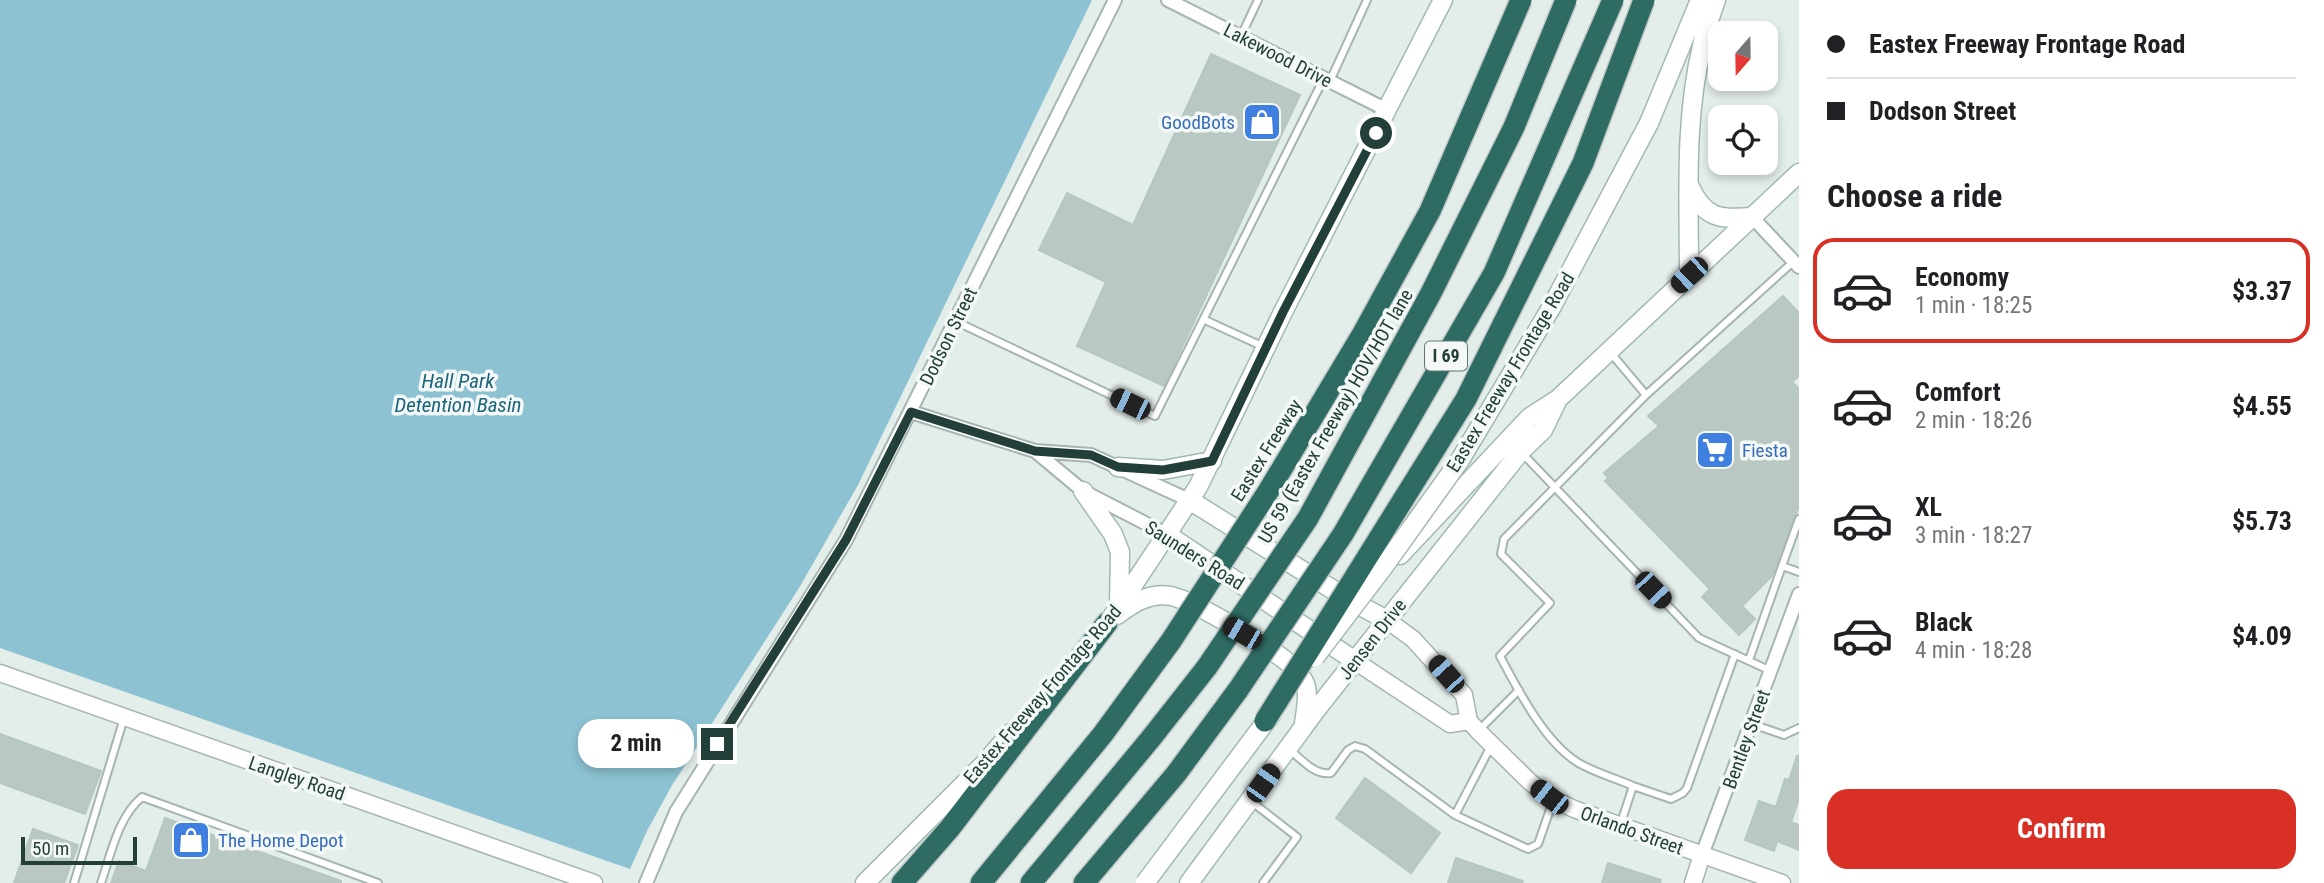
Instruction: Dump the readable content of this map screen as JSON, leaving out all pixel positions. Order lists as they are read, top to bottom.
{
  "streets": {
    "highway": ["I 69", "US 59 (Eastex Freeway) HOV/HOT lane", "Eastex Freeway"],
    "main road": ["Eastex Freeway Frontage Road", "Saunders Road", "Jensen Drive"],
    "street": [
      "Lakewood Drive",
      "Dodson Street",
      "Bentley Street",
      "Langley Road",
      "Orlando Street"
    ]
  },
  "crossings": [
    ["Lakewood Drive", "Eastex Freeway Frontage Road"],
    ["Dodson Street", "Saunders Road"],
    ["Eastex Freeway Frontage Road", "Saunders Road"],
    ["Saunders Road", "Jensen Drive"],
    ["Saunders Road", "Orlando Street"],
    ["Jensen Drive", "Orlando Street"],
    ["Bentley Street", "Orlando Street"]
  ],
  "water": ["Hall Park Detention Basin"],
  "places": {
    "shop": ["GoodBots", "The Home Depot"],
    "supermarket": ["Fiesta"]
  },
  "scale_bar": "50 m",
  "north": "bottom",
  "page": {
    "banner": ["Eastex Freeway Frontage Road", "Dodson Street"],
    "heading": "Choose a ride",
    "list": [
      {
        "name": "Economy",
        "note": "1 min · 18:25",
        "value": "$3.37"
      },
      {
        "name": "Comfort",
        "note": "2 min · 18:26",
        "value": "$4.55"
      },
      {
        "name": "XL",
        "note": "3 min · 18:27",
        "value": "$5.73"
      },
      {
        "name": "Black",
        "note": "4 min · 18:28",
        "value": "$4.09"
      }
    ],
    "bubble": "2 min",
    "buttons": "Confirm",
    "scale": "50 m"
  }
}
